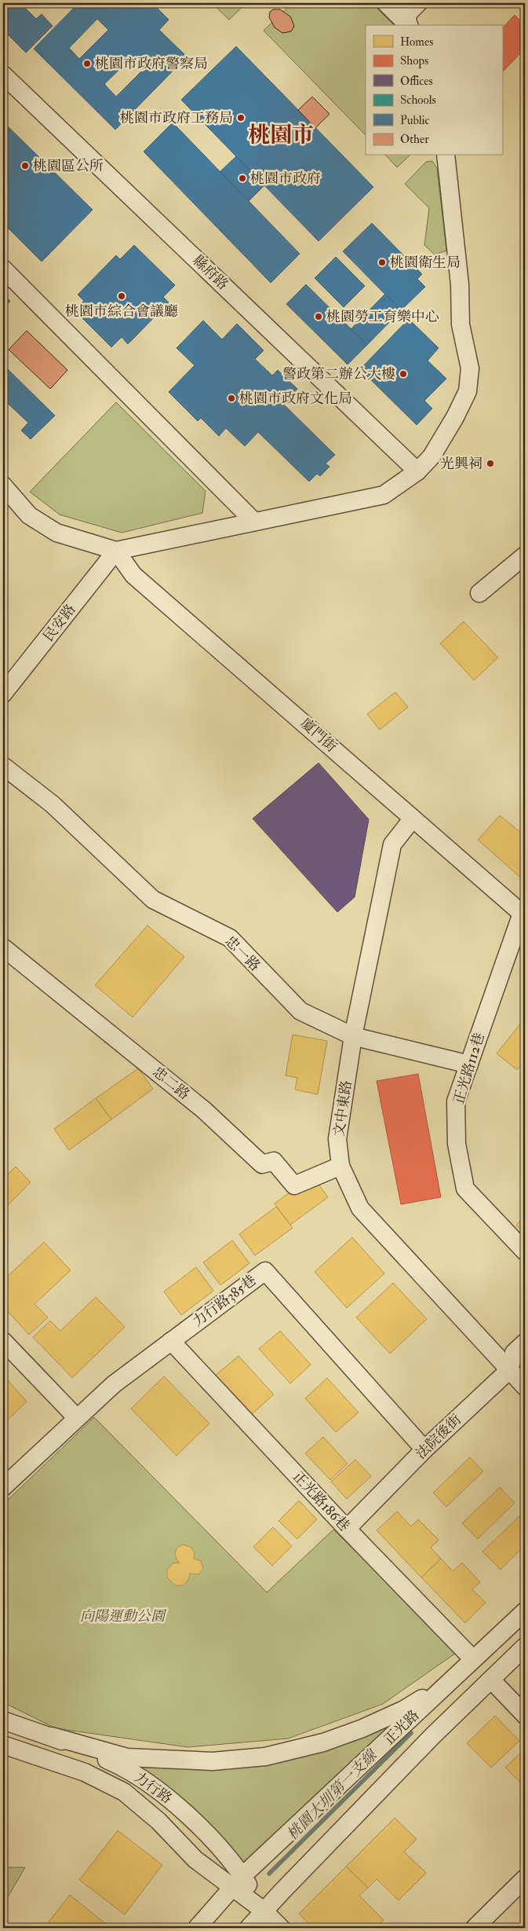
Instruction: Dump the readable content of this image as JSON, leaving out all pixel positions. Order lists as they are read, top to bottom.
{
  "streets": {
    "street": [
      "縣府路",
      "民安路",
      "廈門街",
      "忠一路",
      "正光路112巷",
      "忠二路",
      "文中東路",
      "力行路385巷",
      "法院後街",
      "正光路186巷",
      "正光路",
      "力行路"
    ]
  },
  "crossings": [
    ["民安路", "廈門街"],
    ["廈門街", "正光路112巷"],
    ["廈門街", "文中東路"],
    ["忠一路", "正光路112巷"],
    ["忠一路", "文中東路"],
    ["忠二路", "文中東路"],
    ["文中東路", "法院後街"],
    ["力行路385巷", "法院後街"],
    ["力行路385巷", "正光路186巷"],
    ["法院後街", "正光路186巷"],
    ["正光路186巷", "正光路"],
    ["正光路", "力行路"]
  ],
  "districts": ["桃園市"],
  "water": ["桃園大圳第一支線"],
  "parks": ["向陽運動公園"],
  "places": [
    "桃園市政府警察局",
    "桃園市政府工務局",
    "桃園區公所",
    "桃園市政府",
    "桃園衛生局",
    "桃園市綜合會議廳",
    "桃園勞工育樂中心",
    "警政第二辦公大樓",
    "桃園市政府文化局",
    "光興祠"
  ],
  "legend": [
    "Homes",
    "Shops",
    "Offices",
    "Schools",
    "Public",
    "Other"
  ]
}
